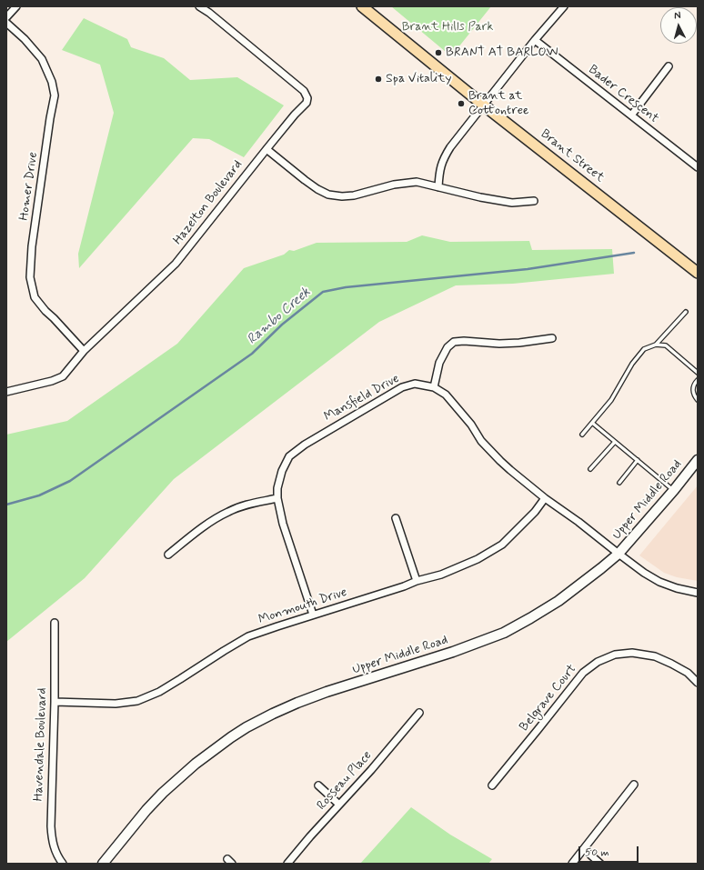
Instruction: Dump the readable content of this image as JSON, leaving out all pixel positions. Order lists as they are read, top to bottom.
{
  "streets": {
    "main road": ["Brant Street"],
    "street": [
      "Bader Crescent",
      "Homer Drive",
      "Hazelton Boulevard",
      "Mansfield Drive",
      "Upper Middle Road",
      "Monmouth Drive",
      "Belgrave Court",
      "Havendale Boulevard",
      "Rosseau Place"
    ]
  },
  "crossings": [
    ["Homer Drive", "Hazelton Boulevard"],
    ["Mansfield Drive", "Upper Middle Road"],
    ["Mansfield Drive", "Monmouth Drive"],
    ["Monmouth Drive", "Havendale Boulevard"]
  ],
  "water": ["Rambo Creek"],
  "parks": ["Brant Hills Park"],
  "places": ["BRANT AT BARLOW", "Spa Vitality", "Brant at Cottontree"],
  "scale_bar": "50 m",
  "north": "top"
}
